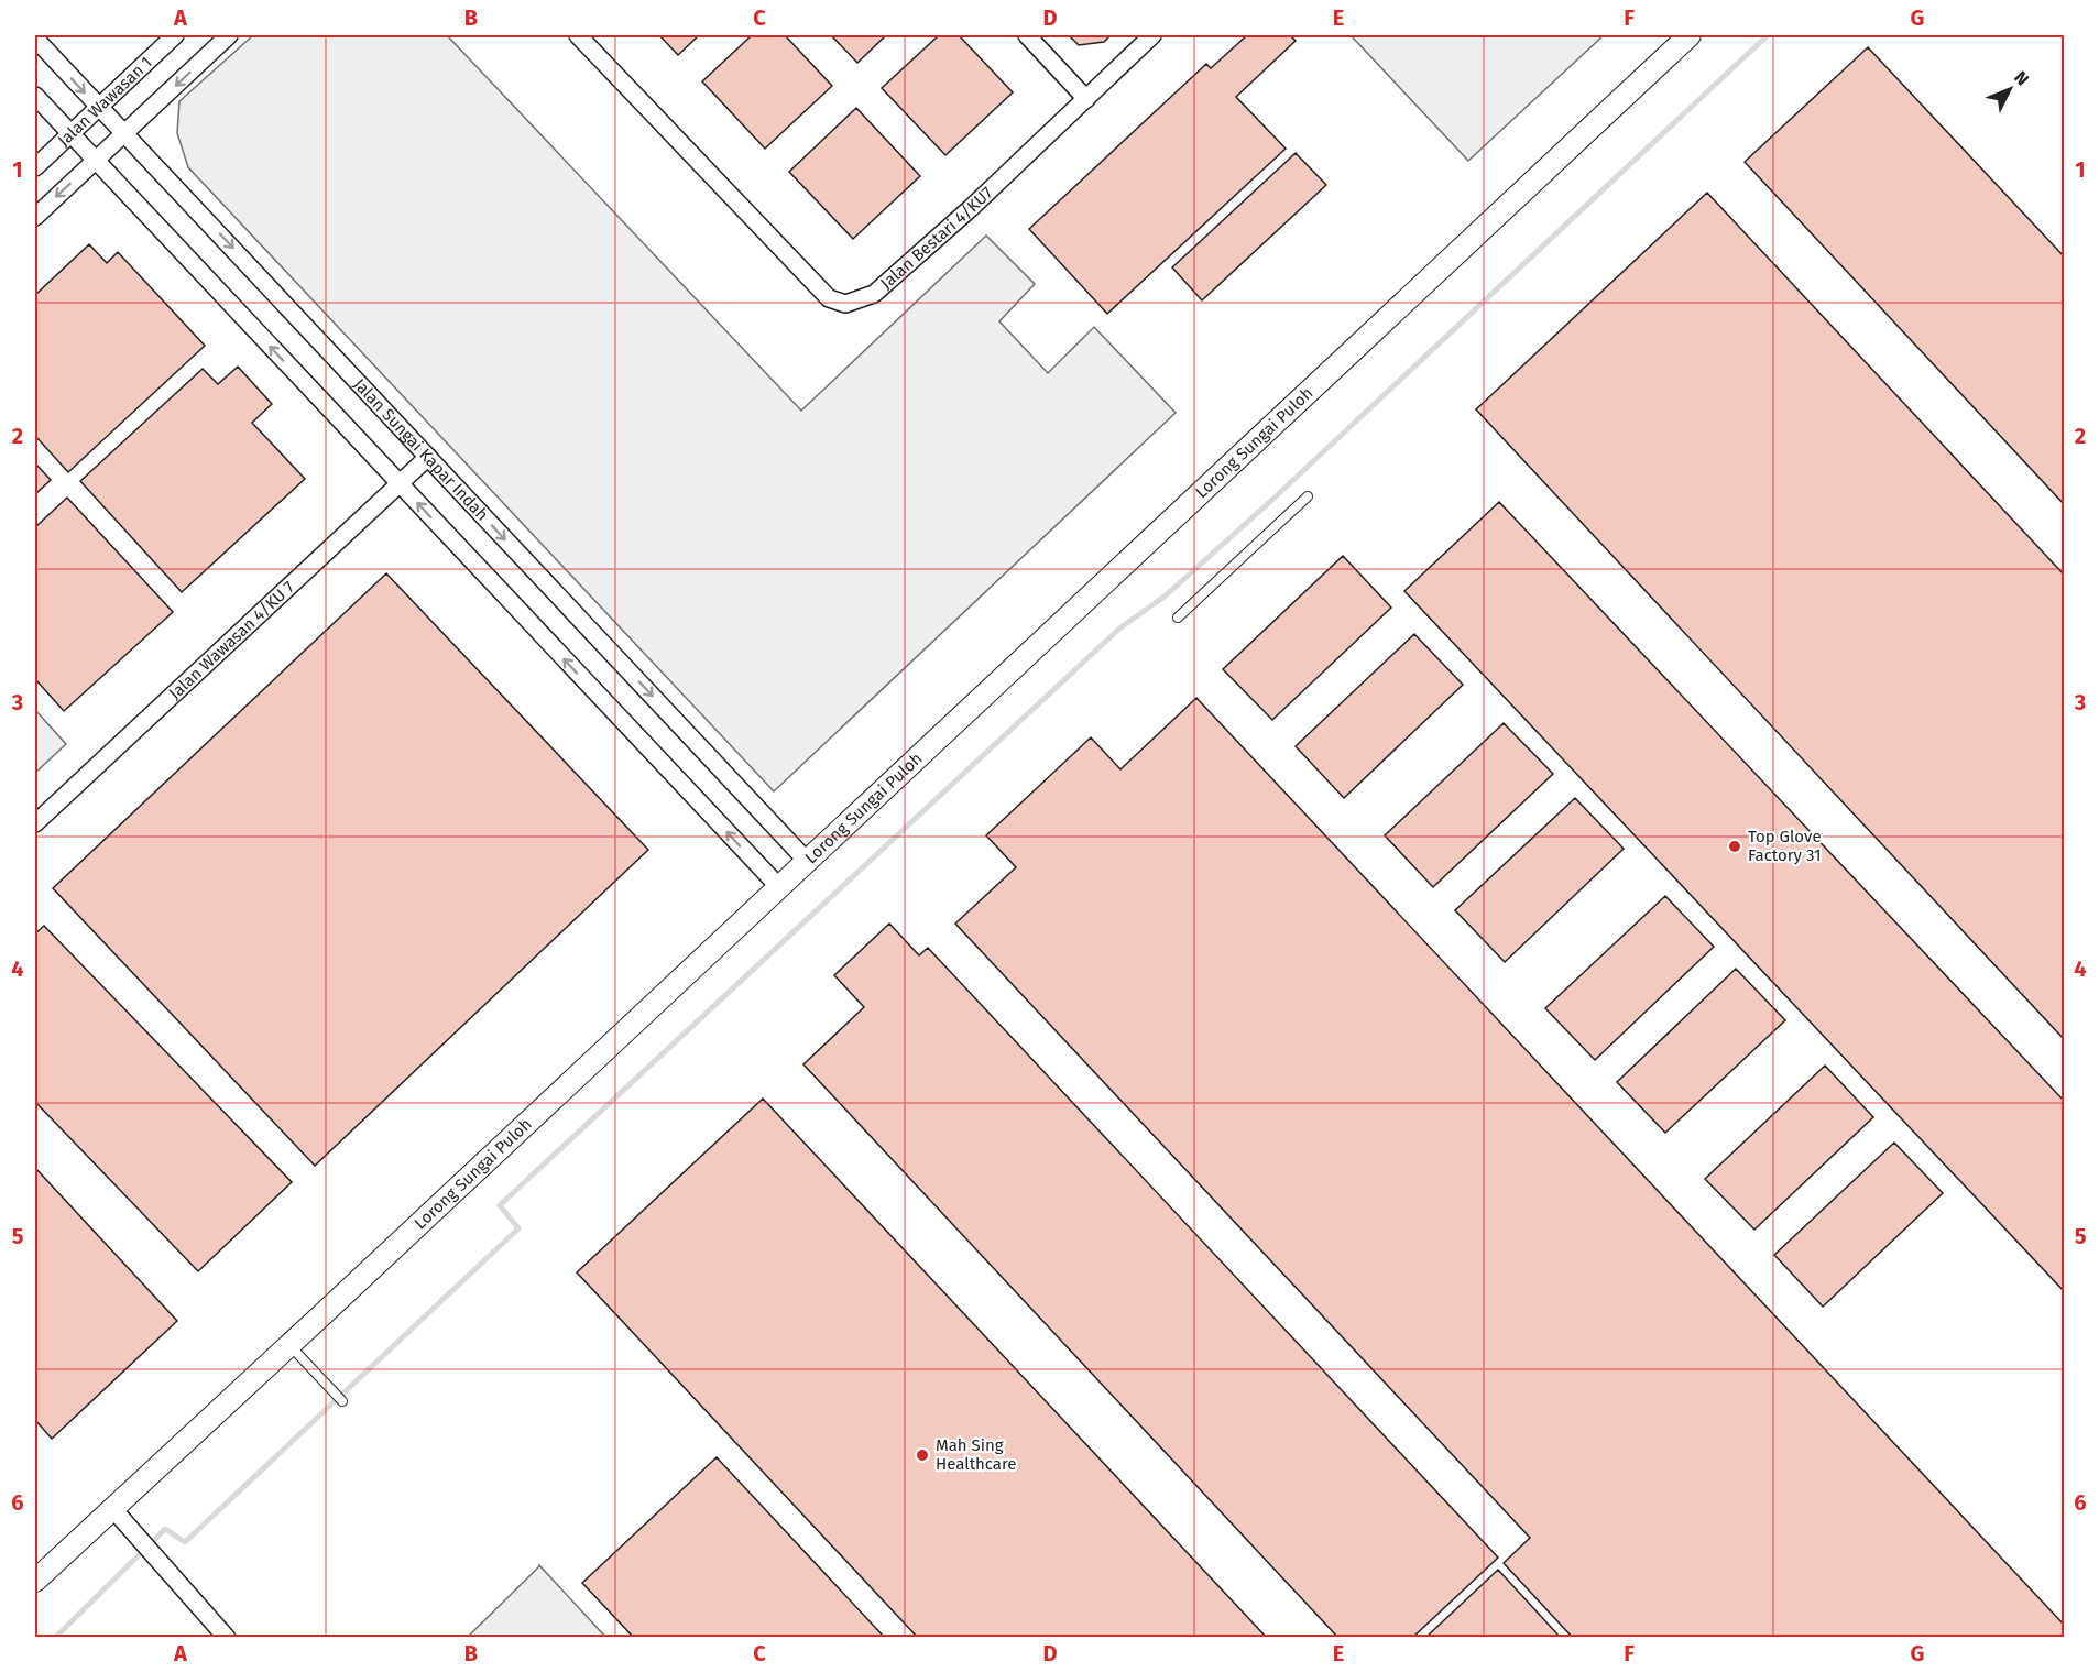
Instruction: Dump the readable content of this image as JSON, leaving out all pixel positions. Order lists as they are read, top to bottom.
{
  "streets": {
    "street": [
      "Jalan Wawasan 1",
      "Jalan Bestari 4/KU7",
      "Lorong Sungai Puloh",
      "Jalan Sungai Kapar Indah",
      "Jalan Wawasan 4/KU 7"
    ]
  },
  "crossings": [
    ["Jalan Wawasan 1", "Jalan Sungai Kapar Indah"],
    ["Lorong Sungai Puloh", "Jalan Sungai Kapar Indah"],
    ["Jalan Sungai Kapar Indah", "Jalan Wawasan 4/KU 7"]
  ],
  "places": ["Top Glove Factory 31", "Mah Sing Healthcare"],
  "north": "top right",
  "grid": {
    "columns": [
      "A",
      "B",
      "C",
      "D",
      "E",
      "F",
      "G"
    ],
    "rows": [
      "1",
      "2",
      "3",
      "4",
      "5",
      "6"
    ]
  }
}
